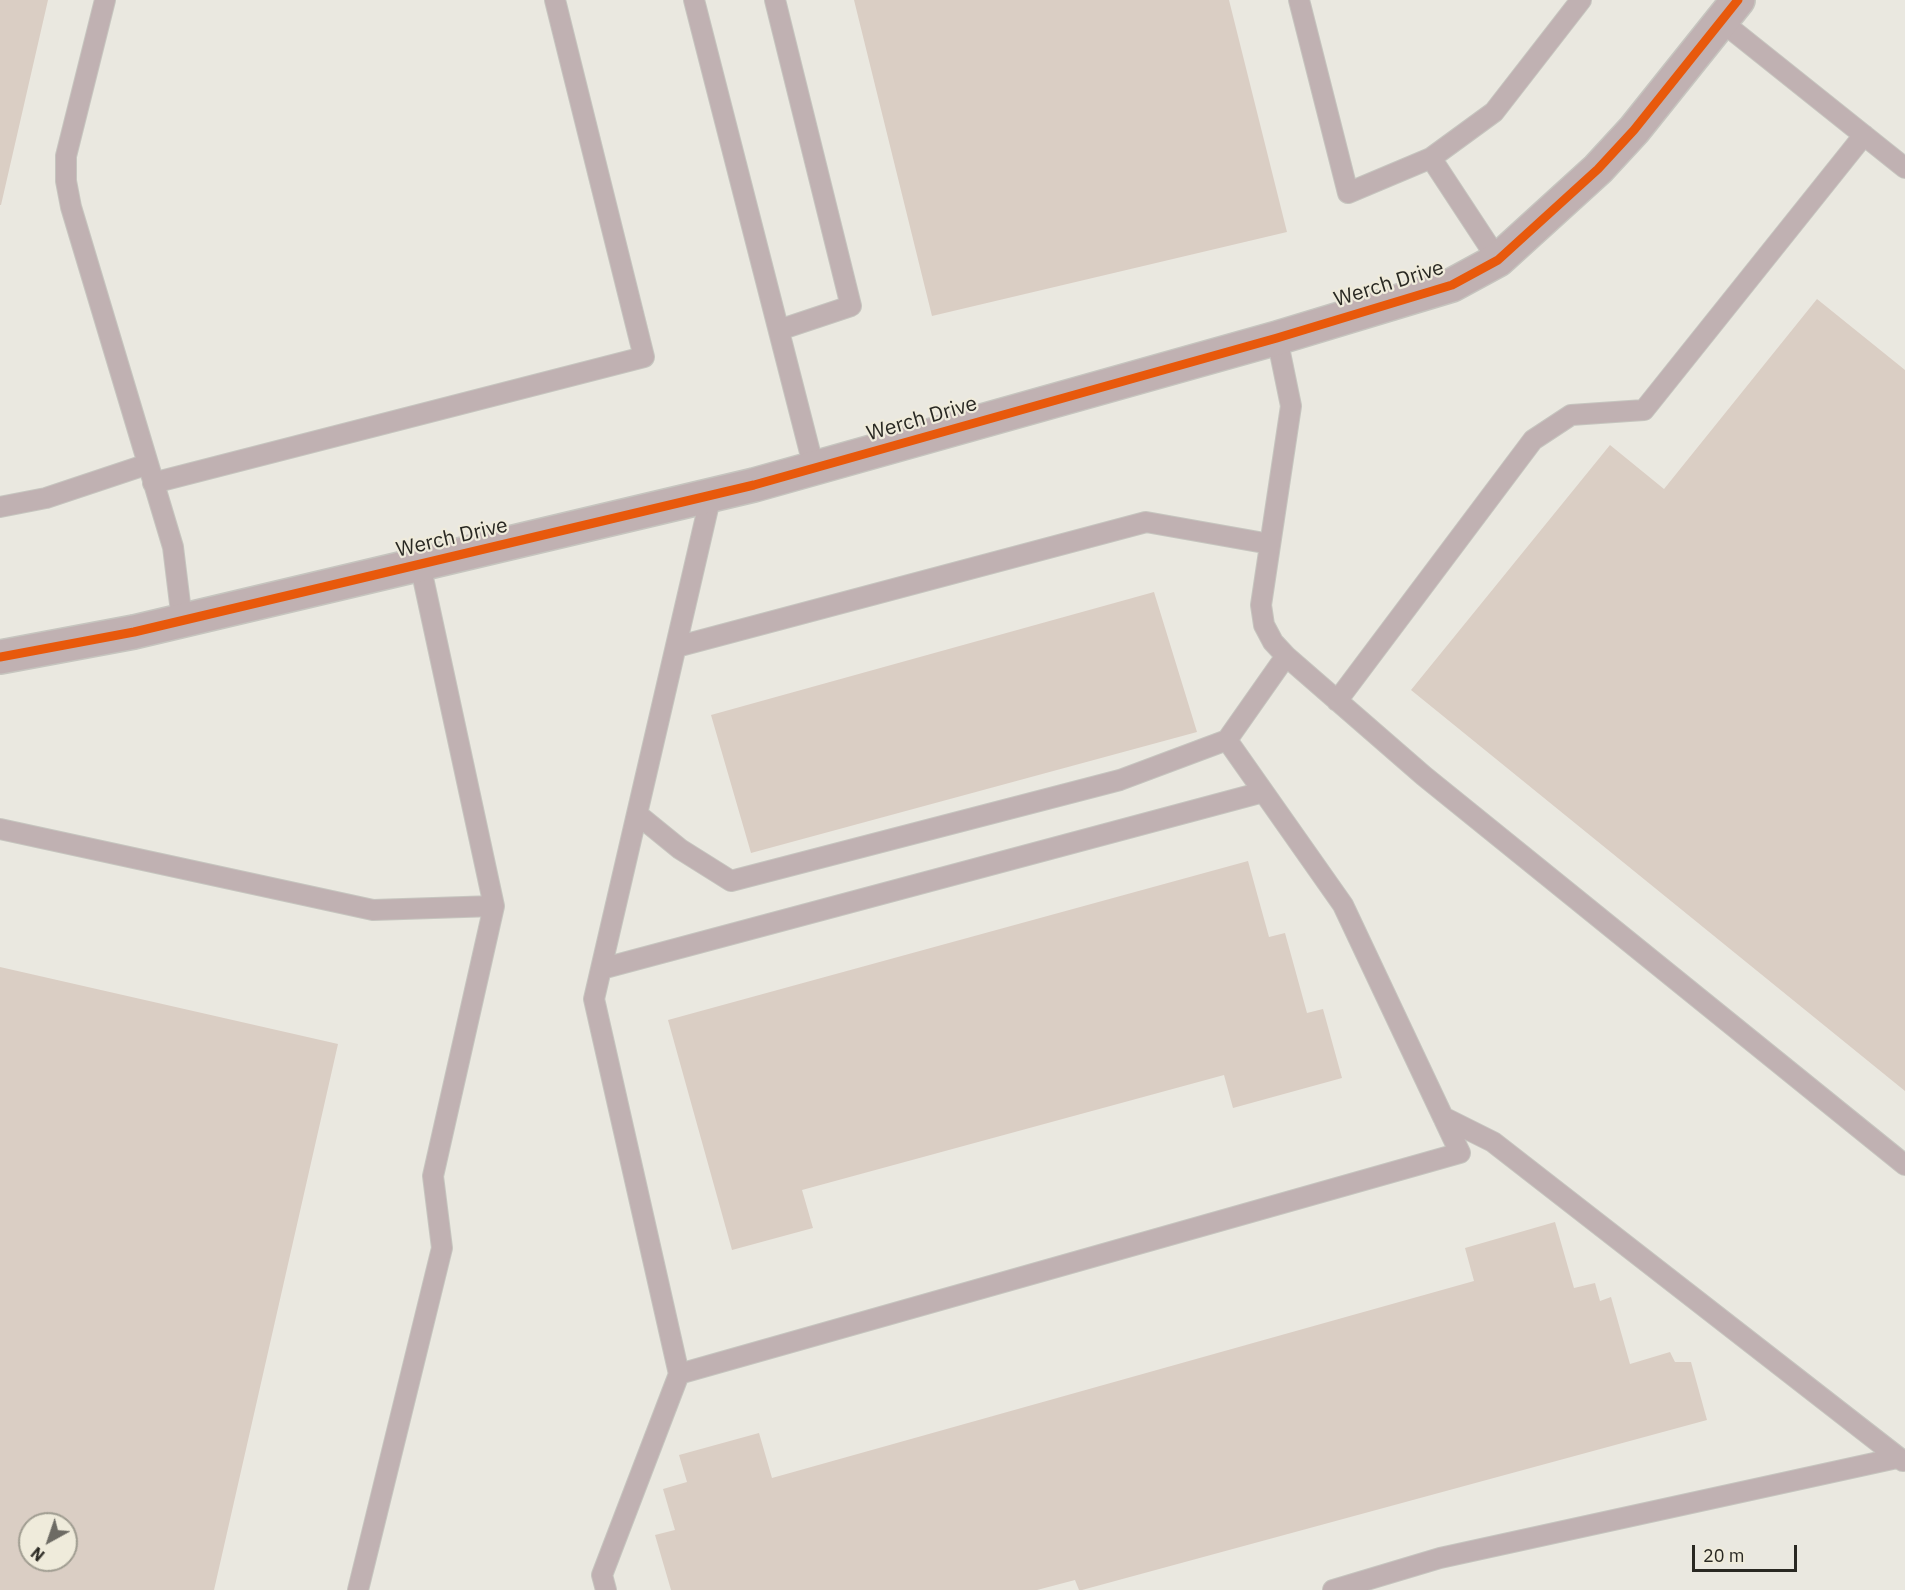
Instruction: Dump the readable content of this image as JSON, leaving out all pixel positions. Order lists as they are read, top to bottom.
{
  "streets": {
    "street": ["Werch Drive"]
  },
  "scale_bar": "20 m",
  "north": "bottom left"
}
